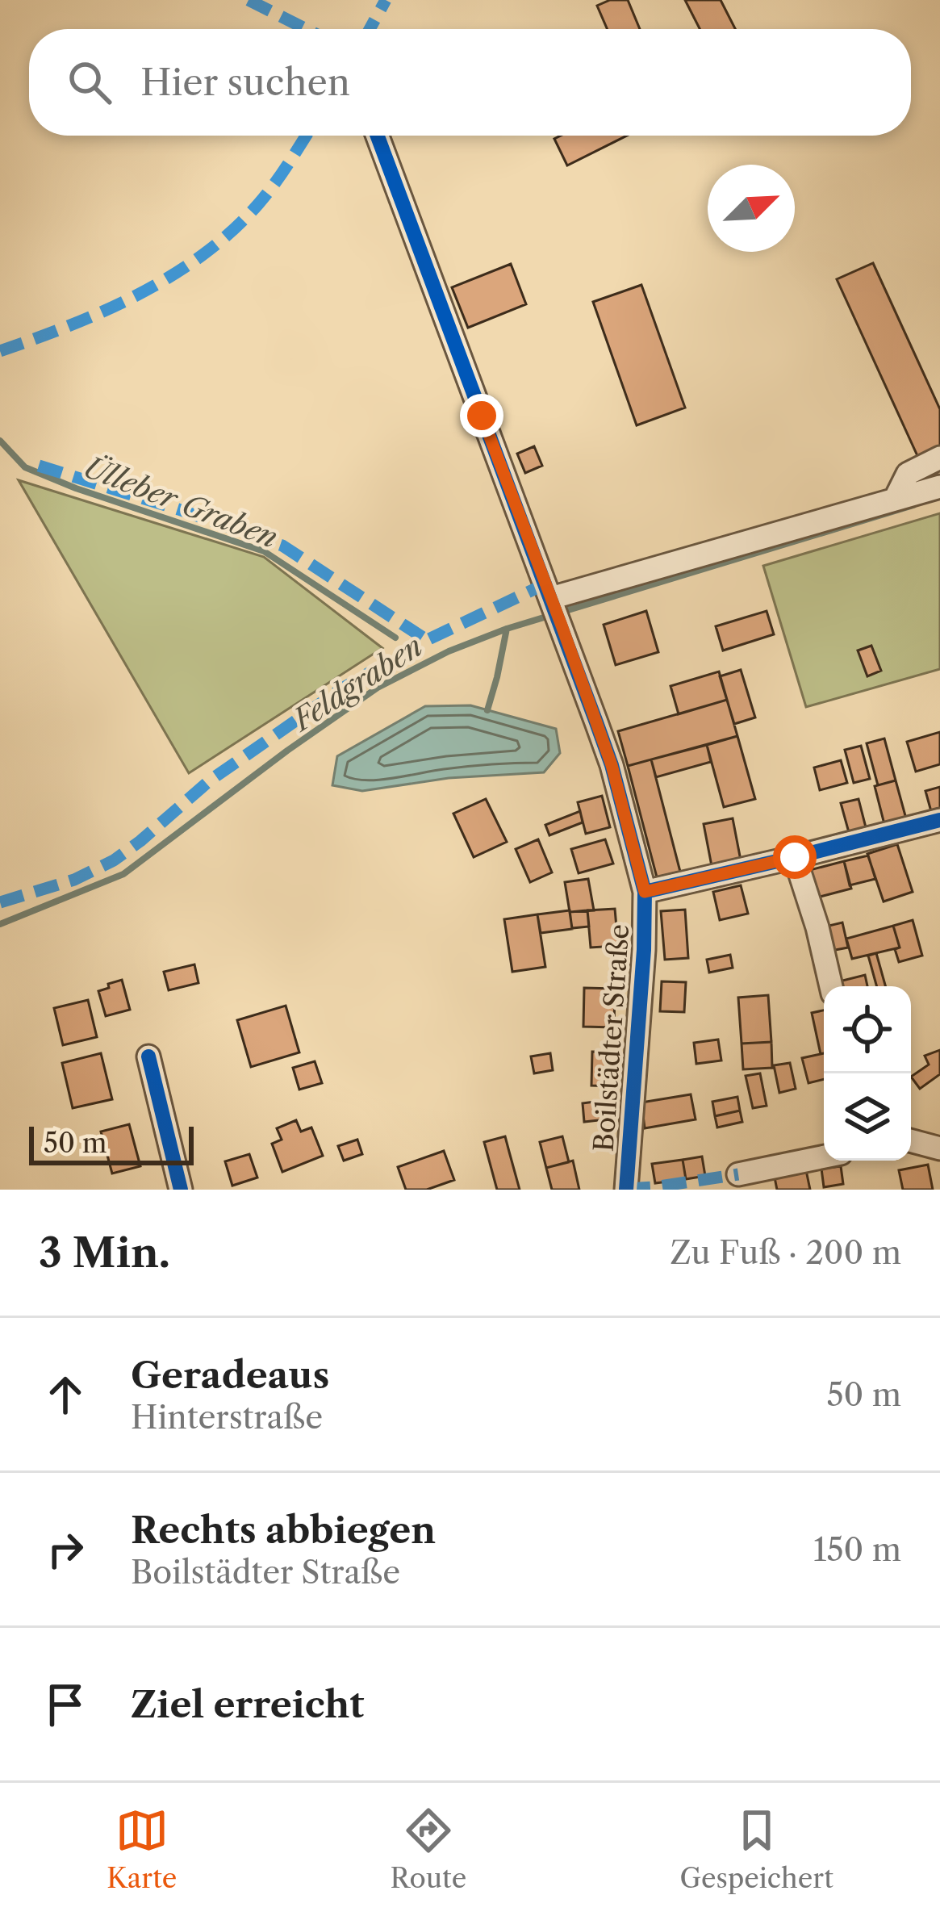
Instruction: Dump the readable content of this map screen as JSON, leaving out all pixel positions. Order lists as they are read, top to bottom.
{
  "streets": {
    "street": ["Boilstädter Straße"]
  },
  "water": ["Ülleber Graben", "Feldgraben"],
  "scale_bar": "50 m",
  "north": "top right",
  "page": {
    "search": "Hier suchen",
    "scale": "50 m",
    "heading": ["3 Min.", "Zu Fuß · 200 m"],
    "list": [
      ["Geradeaus", "Hinterstraße", "50 m"],
      ["Rechts abbiegen", "Boilstädter Straße", "150 m"],
      "Ziel erreicht"
    ],
    "nav": ["Karte", "Route", "Gespeichert"]
  }
}
